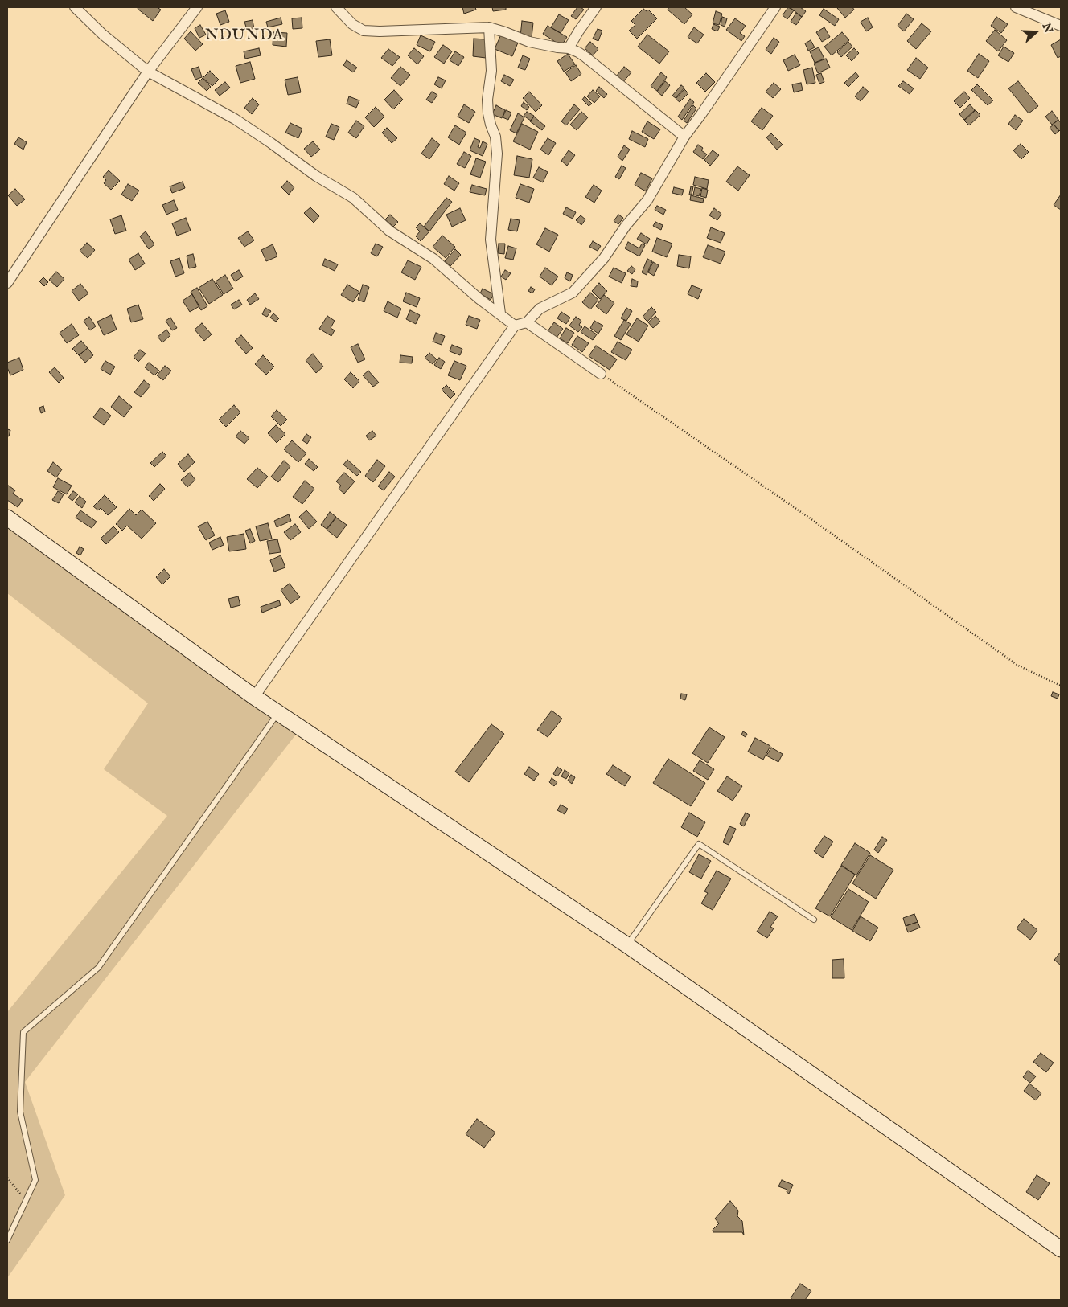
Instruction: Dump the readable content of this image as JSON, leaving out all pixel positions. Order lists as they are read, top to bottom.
{
  "districts": ["NDUNDA"],
  "north": "right"
}
